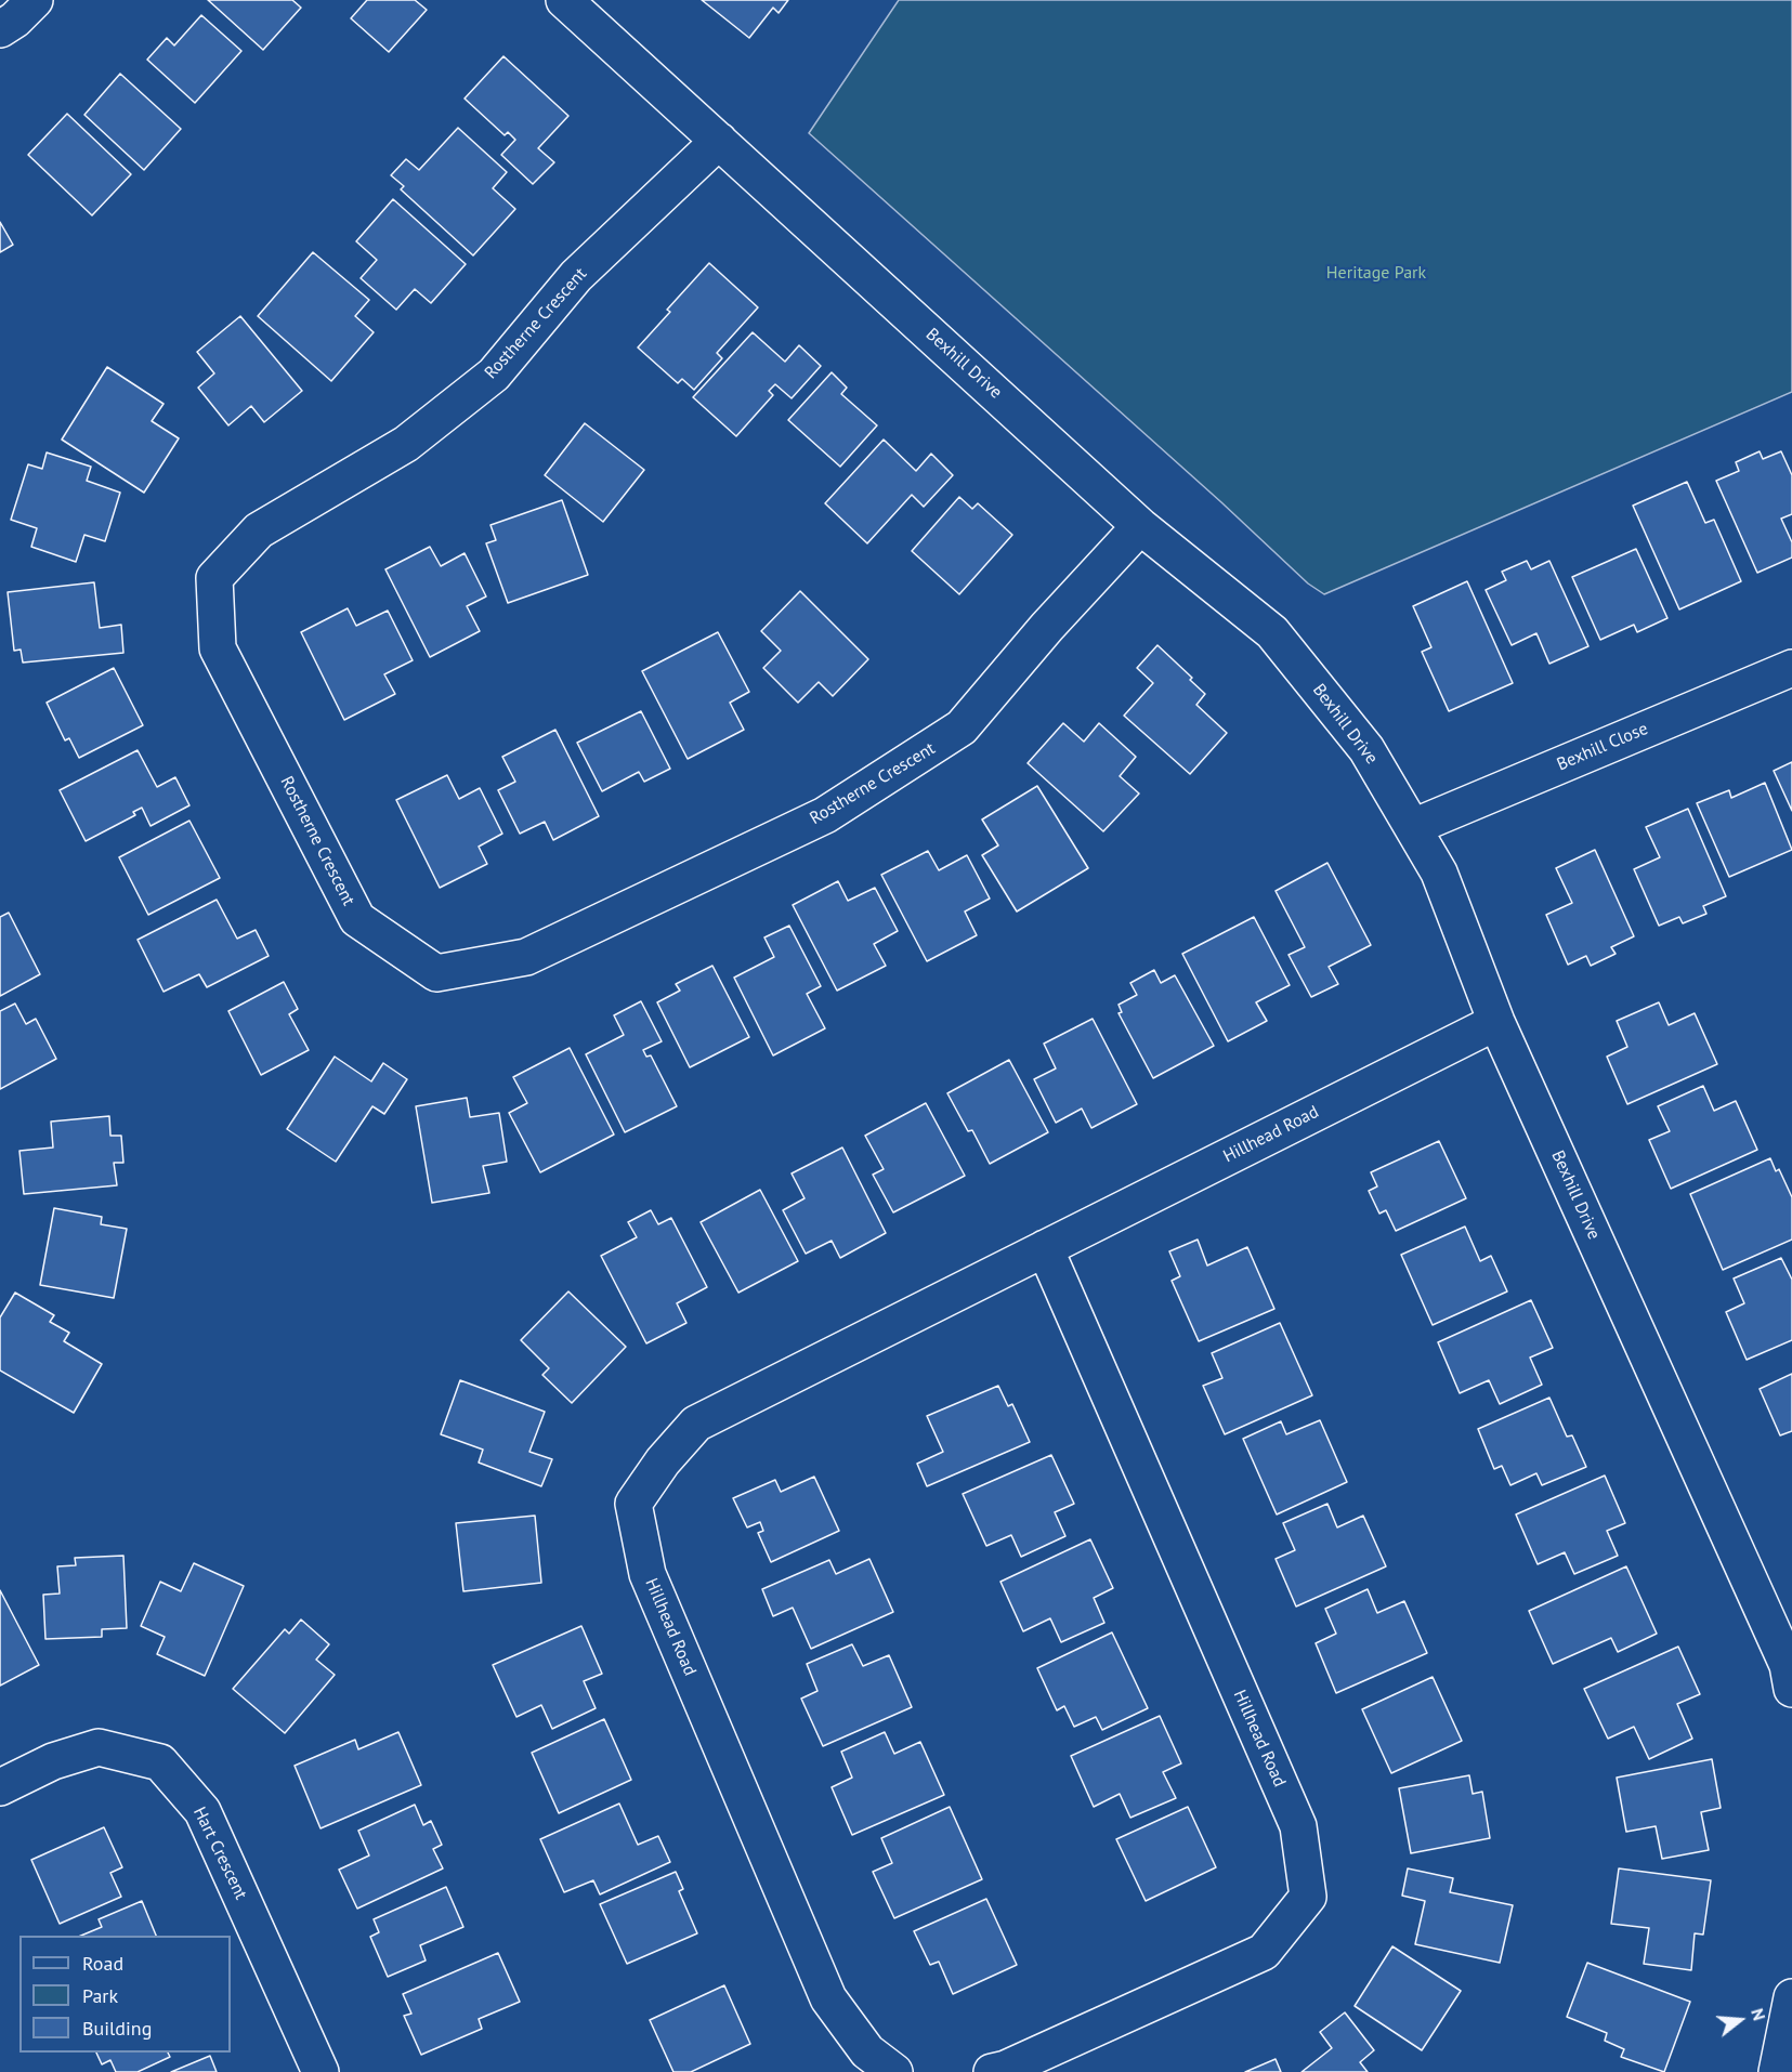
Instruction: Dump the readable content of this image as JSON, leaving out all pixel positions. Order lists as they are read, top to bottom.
{
  "streets": {
    "street": [
      "Rostherne Crescent",
      "Bexhill Drive",
      "Bexhill Close",
      "Hillhead Road",
      "Hart Crescent"
    ]
  },
  "crossings": [
    ["Rostherne Crescent", "Bexhill Drive"],
    ["Bexhill Drive", "Bexhill Close"],
    ["Bexhill Drive", "Hillhead Road"]
  ],
  "parks": ["Heritage Park"],
  "legend": ["Road", "Park", "Building"],
  "north": "right"
}
